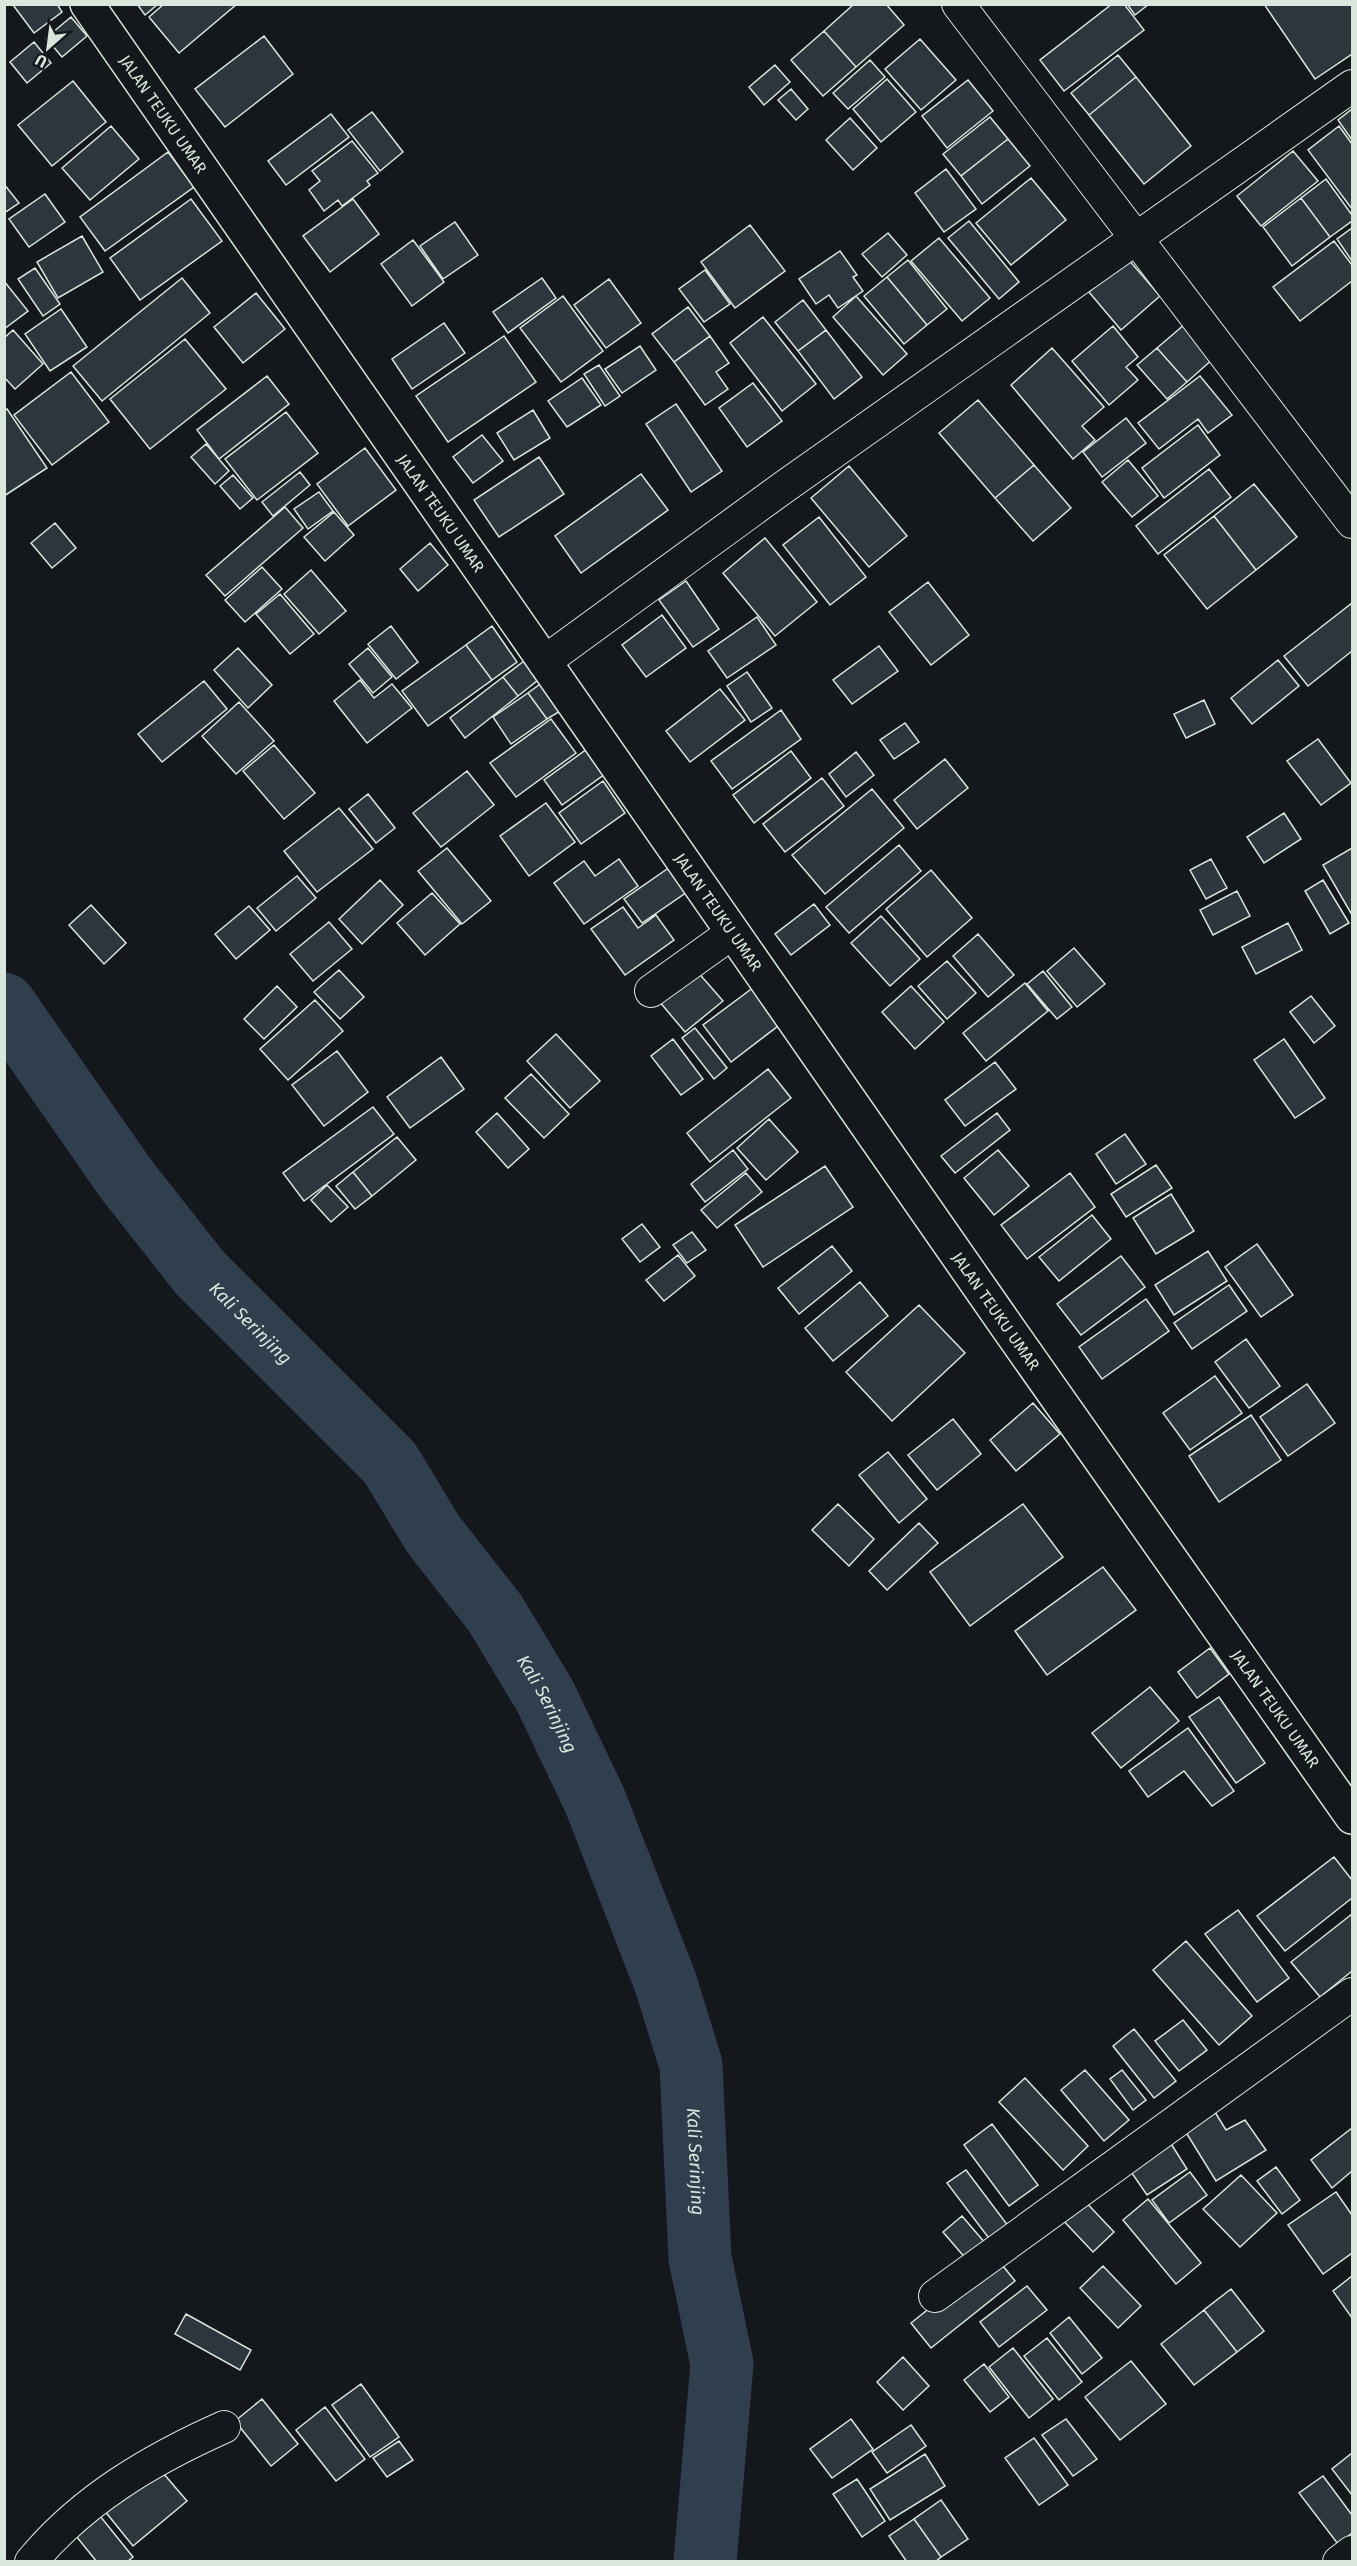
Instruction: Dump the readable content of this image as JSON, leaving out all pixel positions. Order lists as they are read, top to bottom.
{
  "streets": {
    "main road": ["JALAN TEUKU UMAR"]
  },
  "water": ["Kali Serinjing"],
  "north": "bottom left"
}
